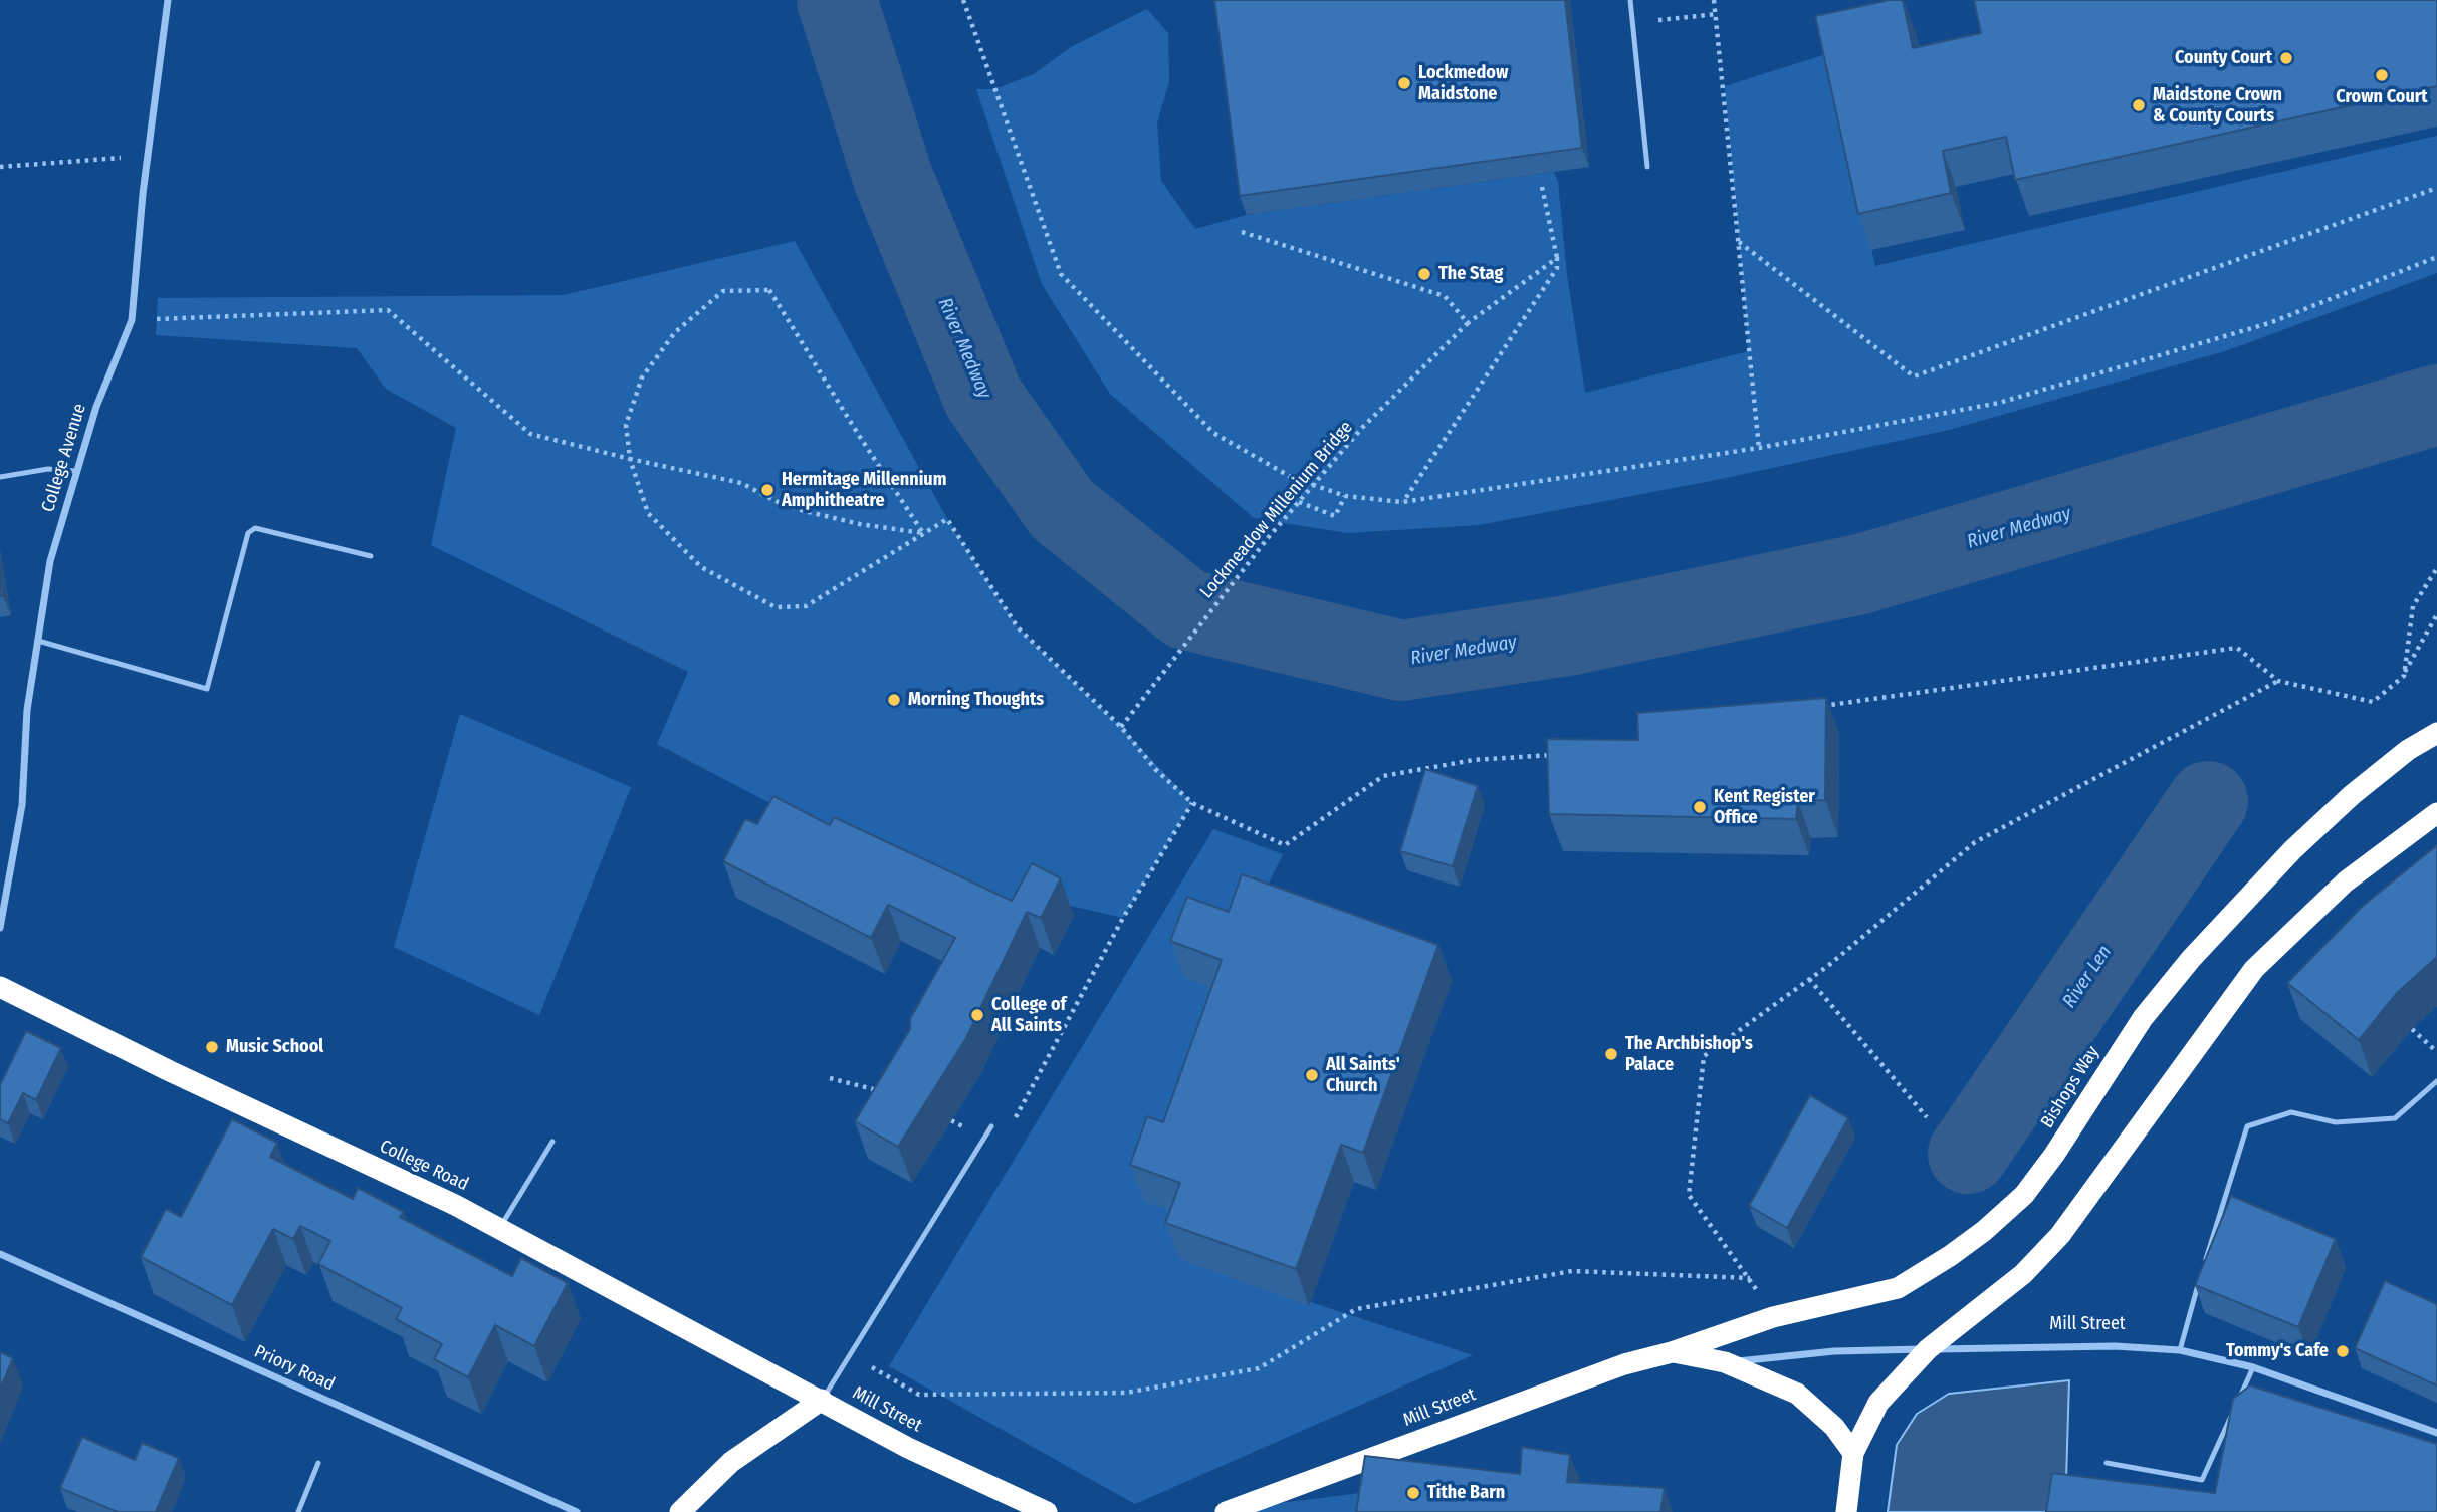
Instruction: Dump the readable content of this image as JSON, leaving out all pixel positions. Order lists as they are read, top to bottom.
{
  "streets": {
    "highway": ["Bishops Way", "College Road", "Mill Street"],
    "street": ["College Avenue", "Priory Road"],
    "path": ["Lockmeadow Millenium Bridge"]
  },
  "crossings": [
    ["Bishops Way", "Mill Street"],
    ["College Road", "Mill Street"]
  ],
  "water": ["River Medway", "River Len"],
  "places": [
    "County Court",
    "Crown Court",
    "Lockmedow Maidstone",
    "Maidstone Crown & County Courts",
    "The Stag",
    "Hermitage Millennium Amphitheatre",
    "Morning Thoughts",
    "Kent Register Office",
    "College of All Saints",
    "Music School",
    "The Archbishop's Palace",
    "All Saints' Church",
    "Tommy's Cafe",
    "Tithe Barn"
  ]
}
